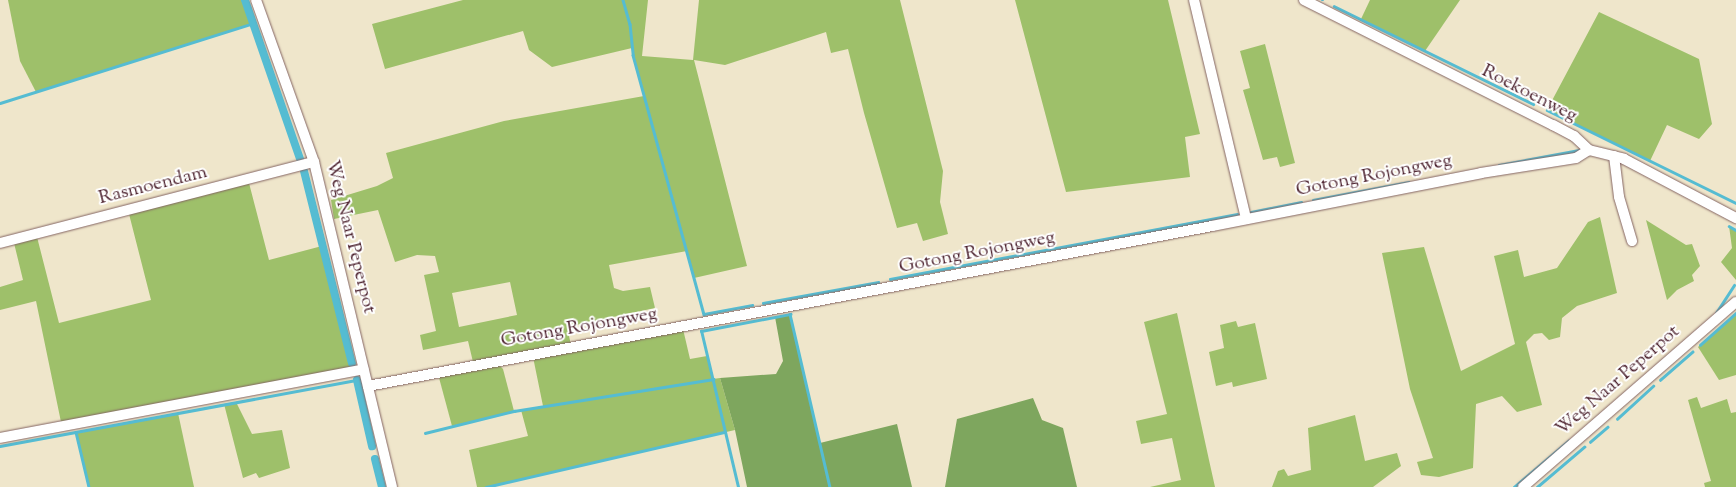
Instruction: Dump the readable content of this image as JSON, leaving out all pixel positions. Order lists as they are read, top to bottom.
{
  "streets": {
    "street": [
      "Roekoenweg",
      "Gotong Rojongweg",
      "Rasmoendam",
      "Weg Naar Peperpot"
    ]
  },
  "crossings": [
    ["Roekoenweg", "Gotong Rojongweg"],
    ["Gotong Rojongweg", "Weg Naar Peperpot"],
    ["Rasmoendam", "Weg Naar Peperpot"]
  ]
}
